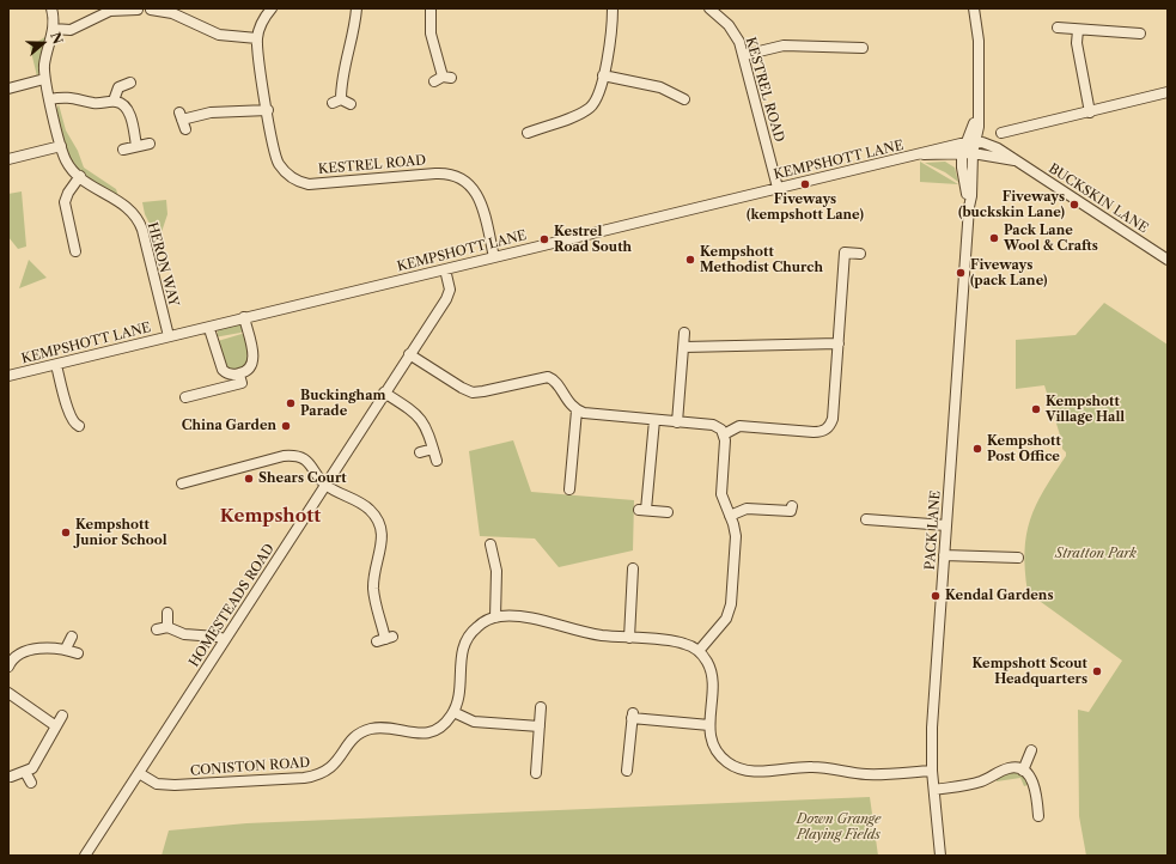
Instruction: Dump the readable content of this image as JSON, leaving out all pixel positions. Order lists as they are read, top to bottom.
{
  "streets": {
    "street": [
      "KESTREL ROAD",
      "KEMPSHOTT LANE",
      "BUCKSKIN LANE",
      "HERON WAY",
      "PACK LANE",
      "HOMESTEADS ROAD",
      "CONISTON ROAD"
    ]
  },
  "crossings": [
    ["KESTREL ROAD", "KEMPSHOTT LANE"],
    ["KEMPSHOTT LANE", "BUCKSKIN LANE"],
    ["KEMPSHOTT LANE", "HERON WAY"],
    ["KEMPSHOTT LANE", "PACK LANE"],
    ["KEMPSHOTT LANE", "HOMESTEADS ROAD"],
    ["BUCKSKIN LANE", "PACK LANE"],
    ["HOMESTEADS ROAD", "CONISTON ROAD"]
  ],
  "districts": ["Kempshott"],
  "parks": ["Stratton Park", "Down Grange Playing Fields"],
  "places": [
    "Fiveways (kempshott Lane)",
    "Fiveways (buckskin Lane)",
    "Pack Lane Wool & Crafts",
    "Kestrel Road South",
    "Kempshott Methodist Church",
    "Fiveways (pack Lane)",
    "Buckingham Parade",
    "Kempshott Village Hall",
    "China Garden",
    "Kempshott Post Office",
    "Shears Court",
    "Kempshott Junior School",
    "Kendal Gardens",
    "Kempshott Scout Headquarters"
  ],
  "north": "right"
}
